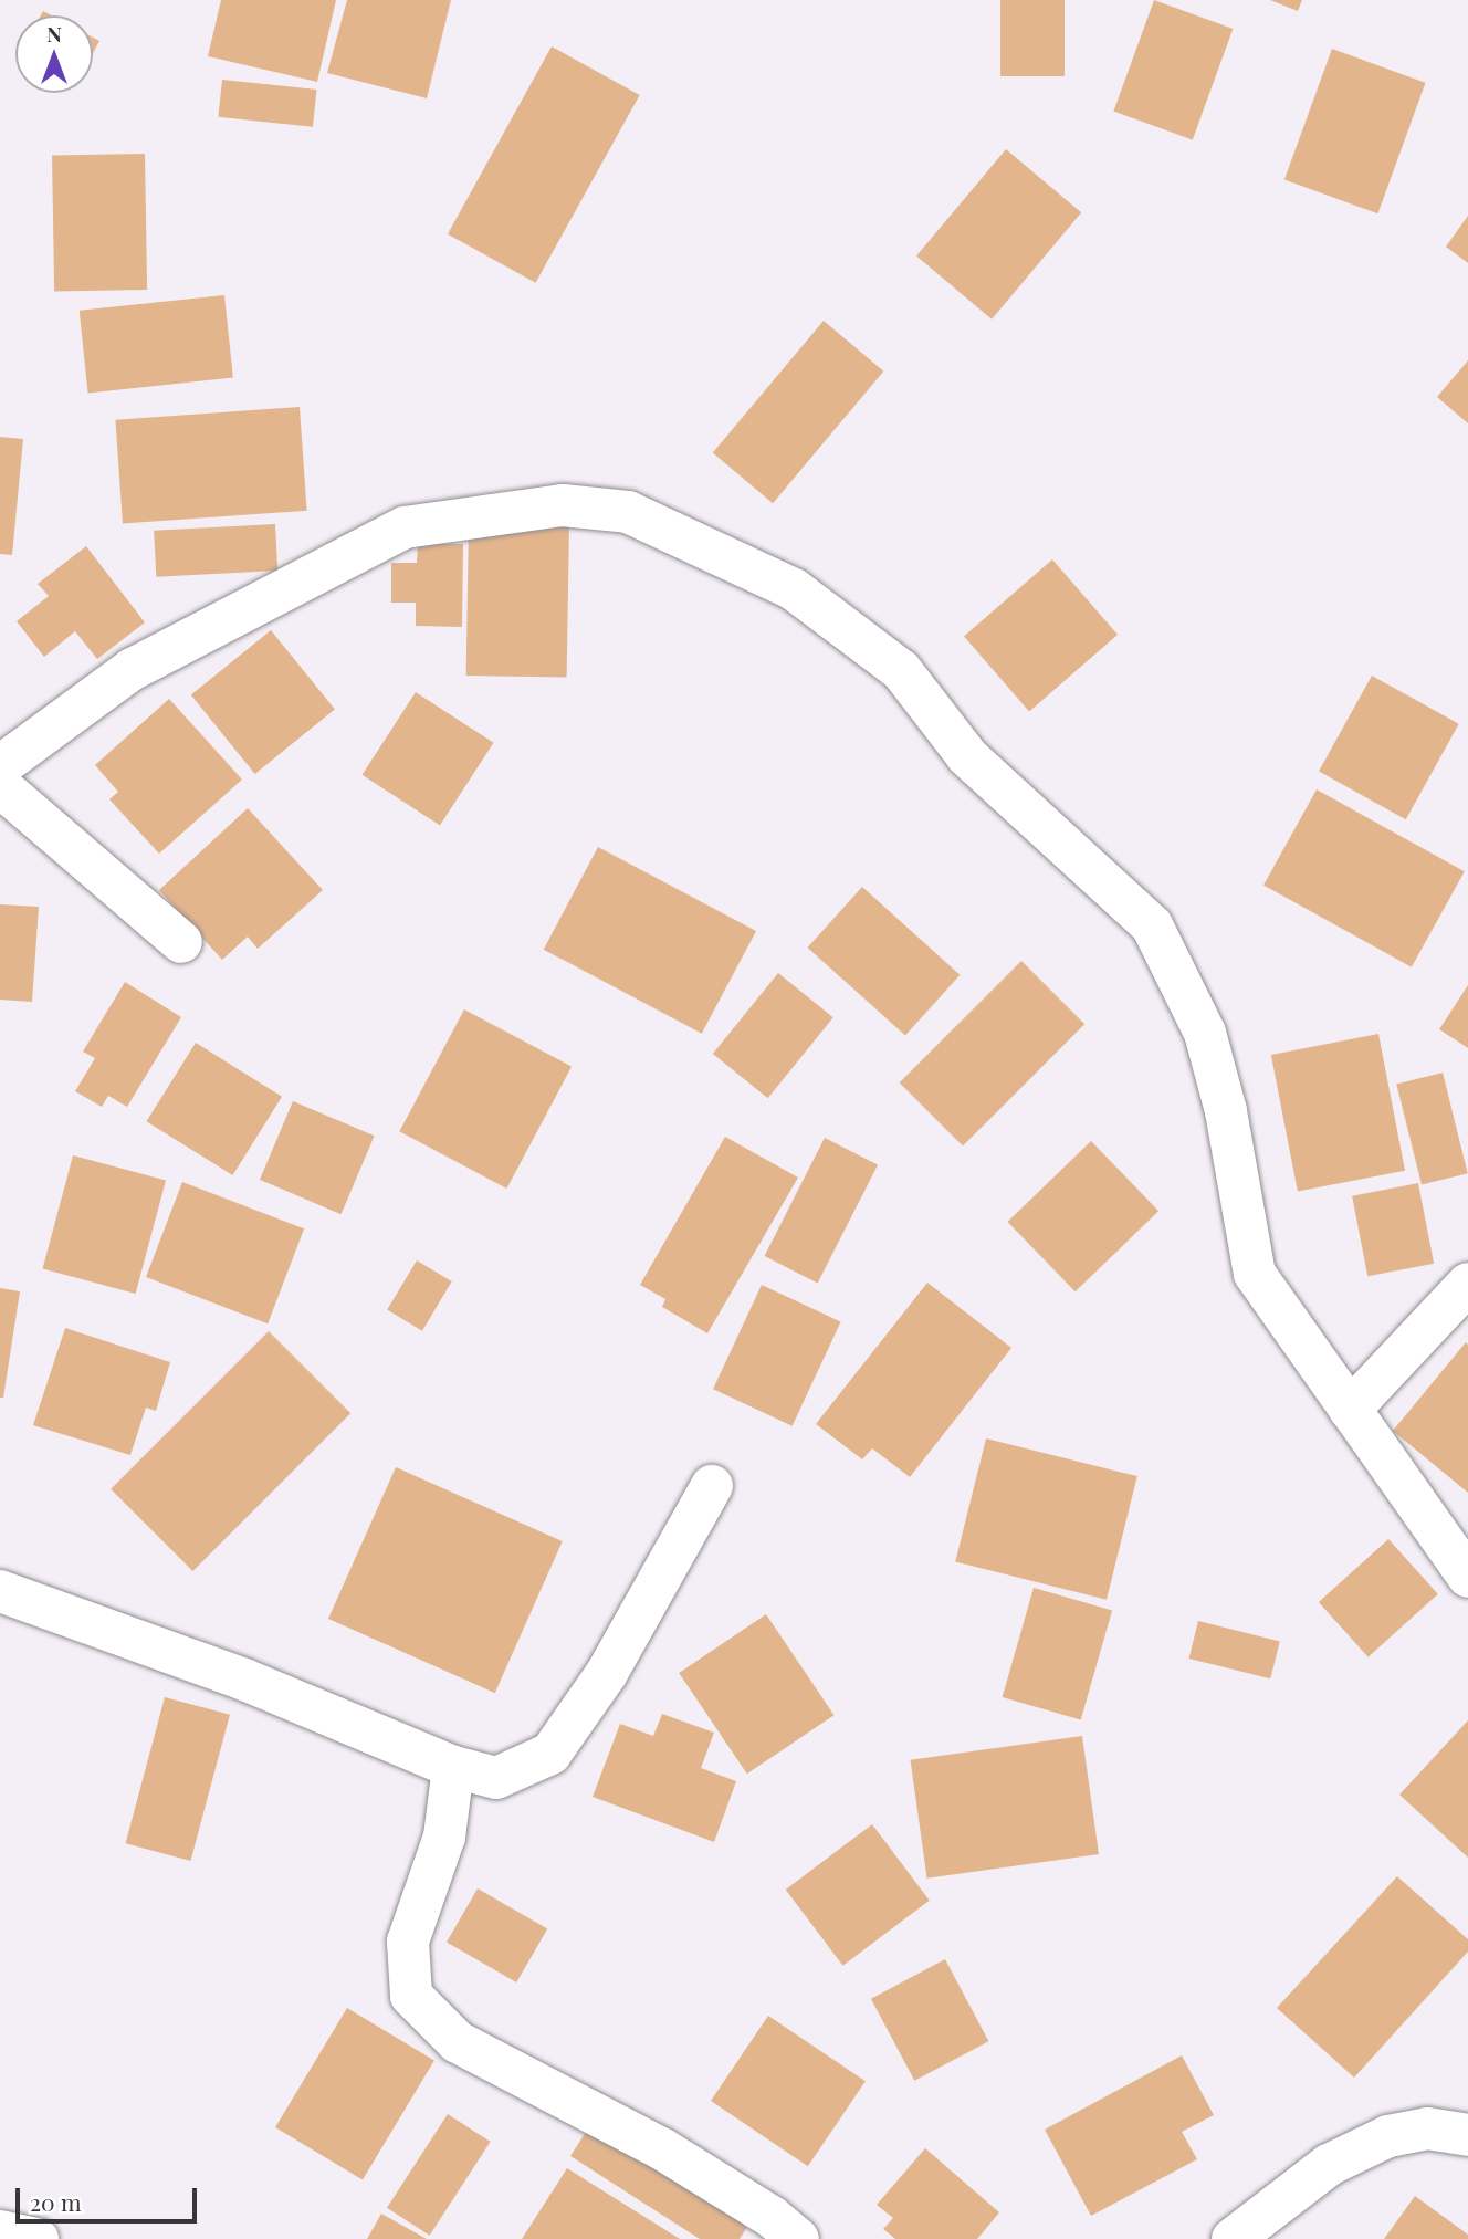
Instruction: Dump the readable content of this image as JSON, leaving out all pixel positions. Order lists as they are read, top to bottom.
{
  "scale_bar": "20 m",
  "north": "top"
}
